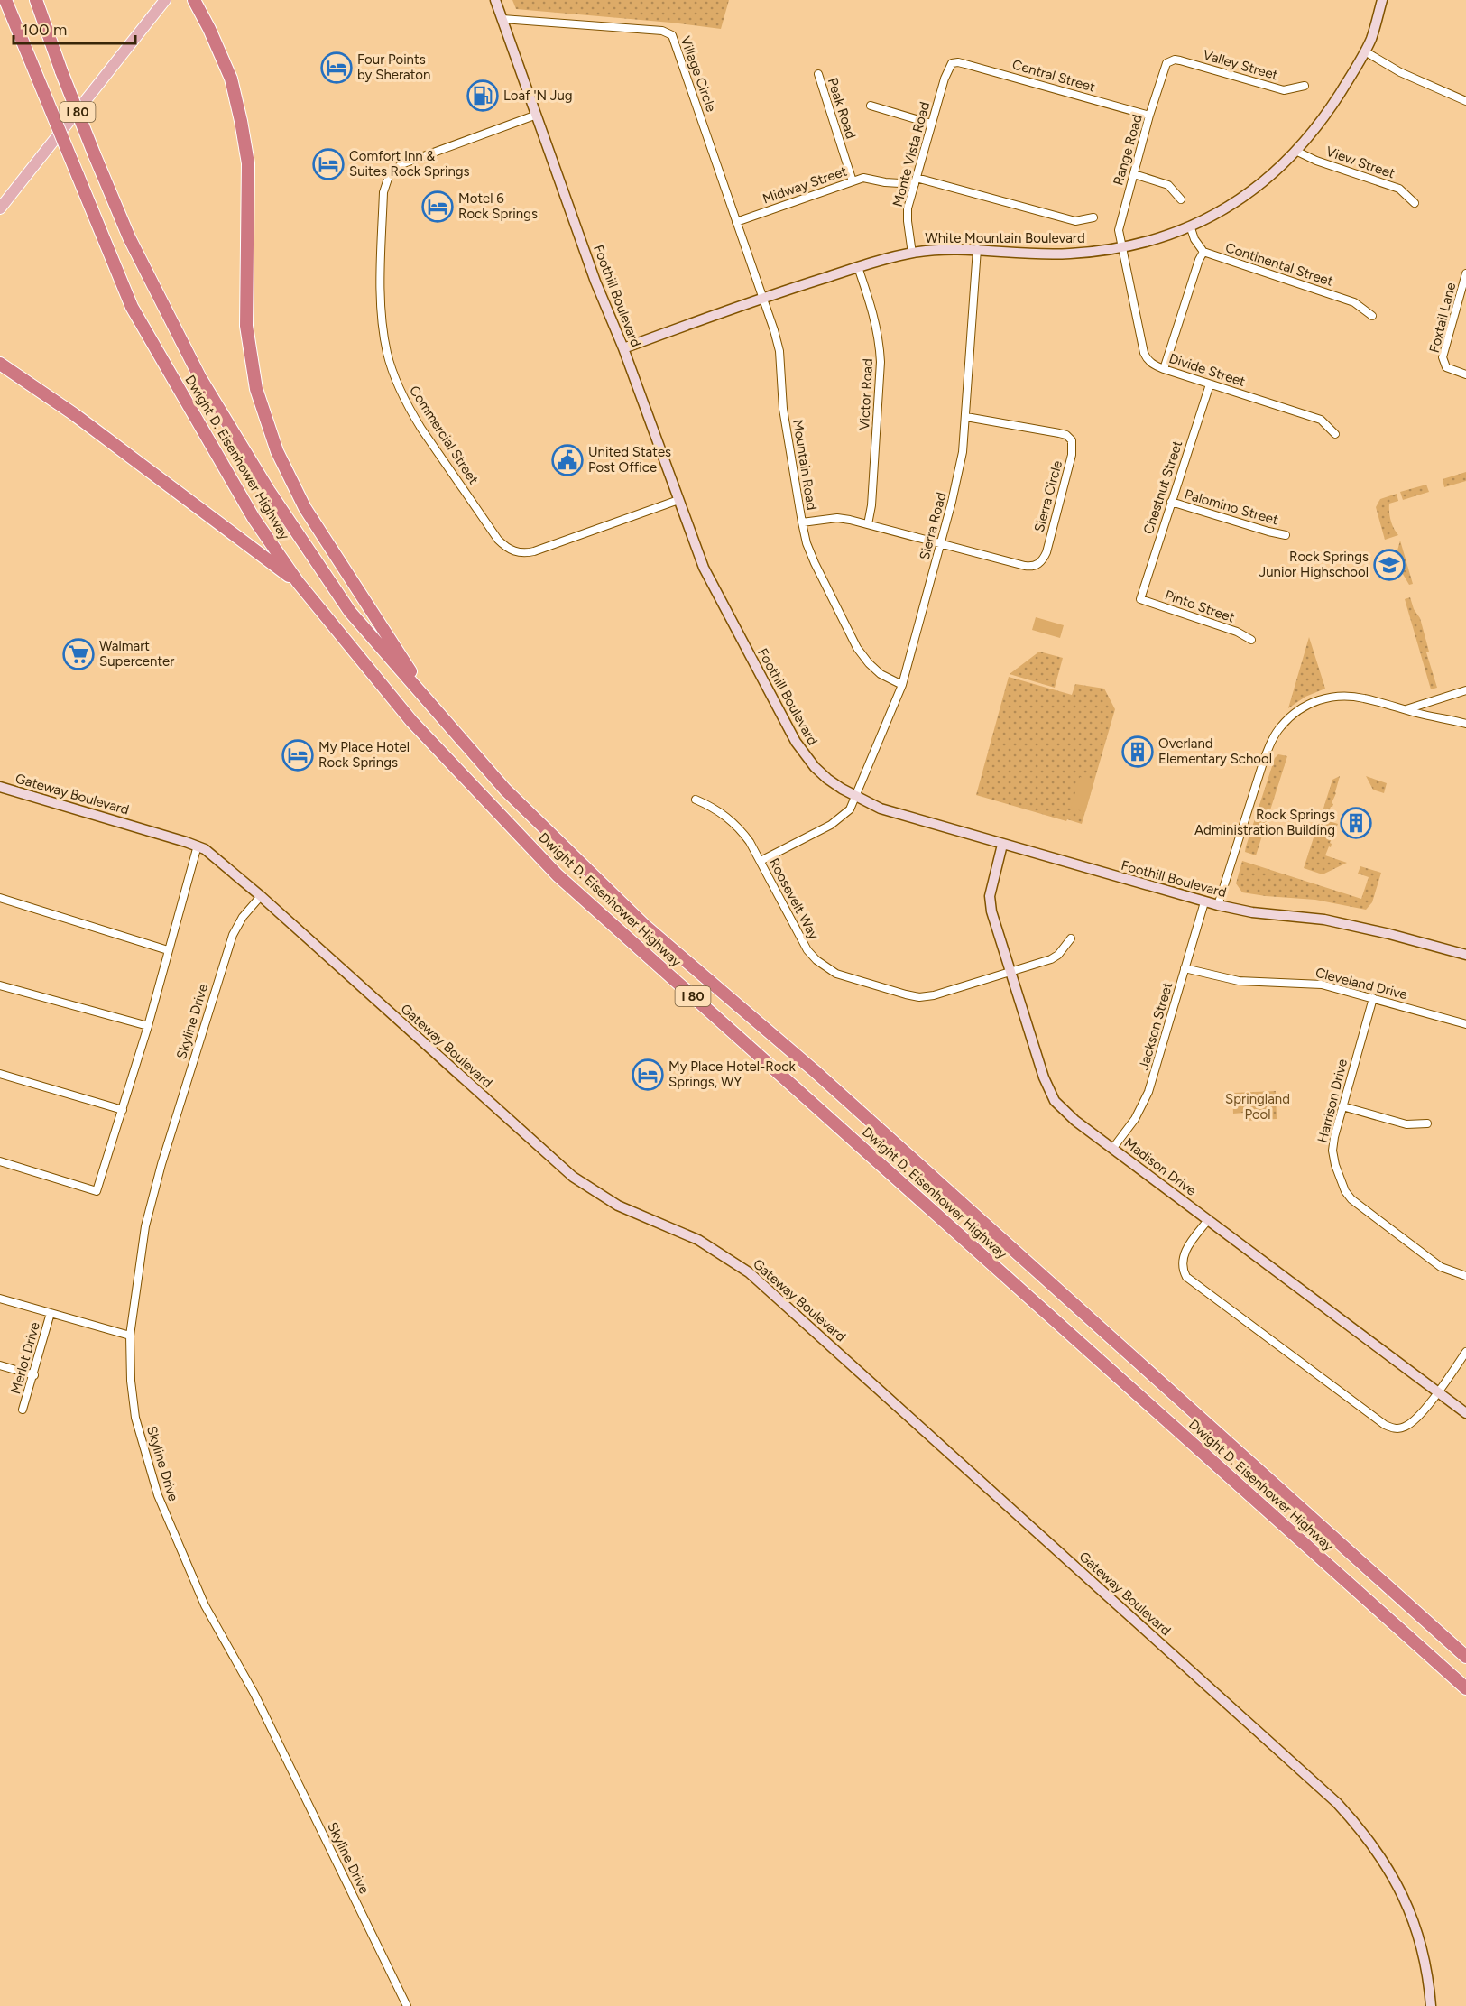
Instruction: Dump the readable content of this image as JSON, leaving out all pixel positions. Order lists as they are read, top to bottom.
{
  "streets": {
    "highway": ["I 80", "Dwight D. Eisenhower Highway"],
    "main road": [
      "White Mountain Boulevard",
      "Foothill Boulevard",
      "Gateway Boulevard",
      "Madison Drive"
    ],
    "street": [
      "Valley Street",
      "Village Circle",
      "Central Street",
      "Peak Road",
      "Range Road",
      "Monte Vista Road",
      "View Street",
      "Midway Street",
      "Continental Street",
      "Foxtail Lane",
      "Divide Street",
      "Victor Road",
      "Commercial Street",
      "Mountain Road",
      "Chestnut Street",
      "Sierra Circle",
      "Palomino Street",
      "Sierra Road",
      "Pinto Street",
      "Roosevelt Way",
      "Cleveland Drive",
      "Skyline Drive",
      "Jackson Street",
      "Harrison Drive",
      "Merlot Drive"
    ]
  },
  "crossings": [
    ["Valley Street", "Range Road"],
    ["Village Circle", "Midway Street"],
    ["Village Circle", "Foothill Boulevard"],
    ["Village Circle", "Mountain Road"],
    ["Central Street", "Range Road"],
    ["Central Street", "Monte Vista Road"],
    ["Peak Road", "Midway Street"],
    ["Range Road", "White Mountain Boulevard"],
    ["Range Road", "Divide Street"],
    ["Monte Vista Road", "Midway Street"],
    ["Monte Vista Road", "White Mountain Boulevard"],
    ["View Street", "White Mountain Boulevard"],
    ["Midway Street", "Mountain Road"],
    ["White Mountain Boulevard", "Foothill Boulevard"],
    ["White Mountain Boulevard", "Divide Street"],
    ["White Mountain Boulevard", "Victor Road"],
    ["White Mountain Boulevard", "Mountain Road"],
    ["White Mountain Boulevard", "Sierra Road"],
    ["Foothill Boulevard", "Commercial Street"],
    ["Foothill Boulevard", "Sierra Road"],
    ["Foothill Boulevard", "Jackson Street"],
    ["Foothill Boulevard", "Madison Drive"],
    ["Divide Street", "Chestnut Street"],
    ["Mountain Road", "Sierra Road"],
    ["Chestnut Street", "Palomino Street"],
    ["Chestnut Street", "Pinto Street"],
    ["Sierra Circle", "Sierra Road"],
    ["Sierra Road", "Roosevelt Way"],
    ["Gateway Boulevard", "Skyline Drive"],
    ["Roosevelt Way", "Madison Drive"],
    ["Cleveland Drive", "Jackson Street"],
    ["Cleveland Drive", "Harrison Drive"],
    ["Jackson Street", "Madison Drive"]
  ],
  "parks": ["Springland Pool"],
  "places": {
    "hotel": [
      "Four Points by Sheraton",
      "Comfort Inn & Suites Rock Springs",
      "Motel 6 Rock Springs",
      "My Place Hotel Rock Springs",
      "My Place Hotel-Rock Springs, WY"
    ],
    "fuel station": ["Loaf 'N Jug"],
    "public building": ["United States Post Office"],
    "school or university": ["Rock Springs Junior Highschool"],
    "supermarket": ["Walmart Supercenter"],
    "building": ["Overland Elementary School", "Rock Springs Administration Building"]
  },
  "scale_bar": "100 m"
}
